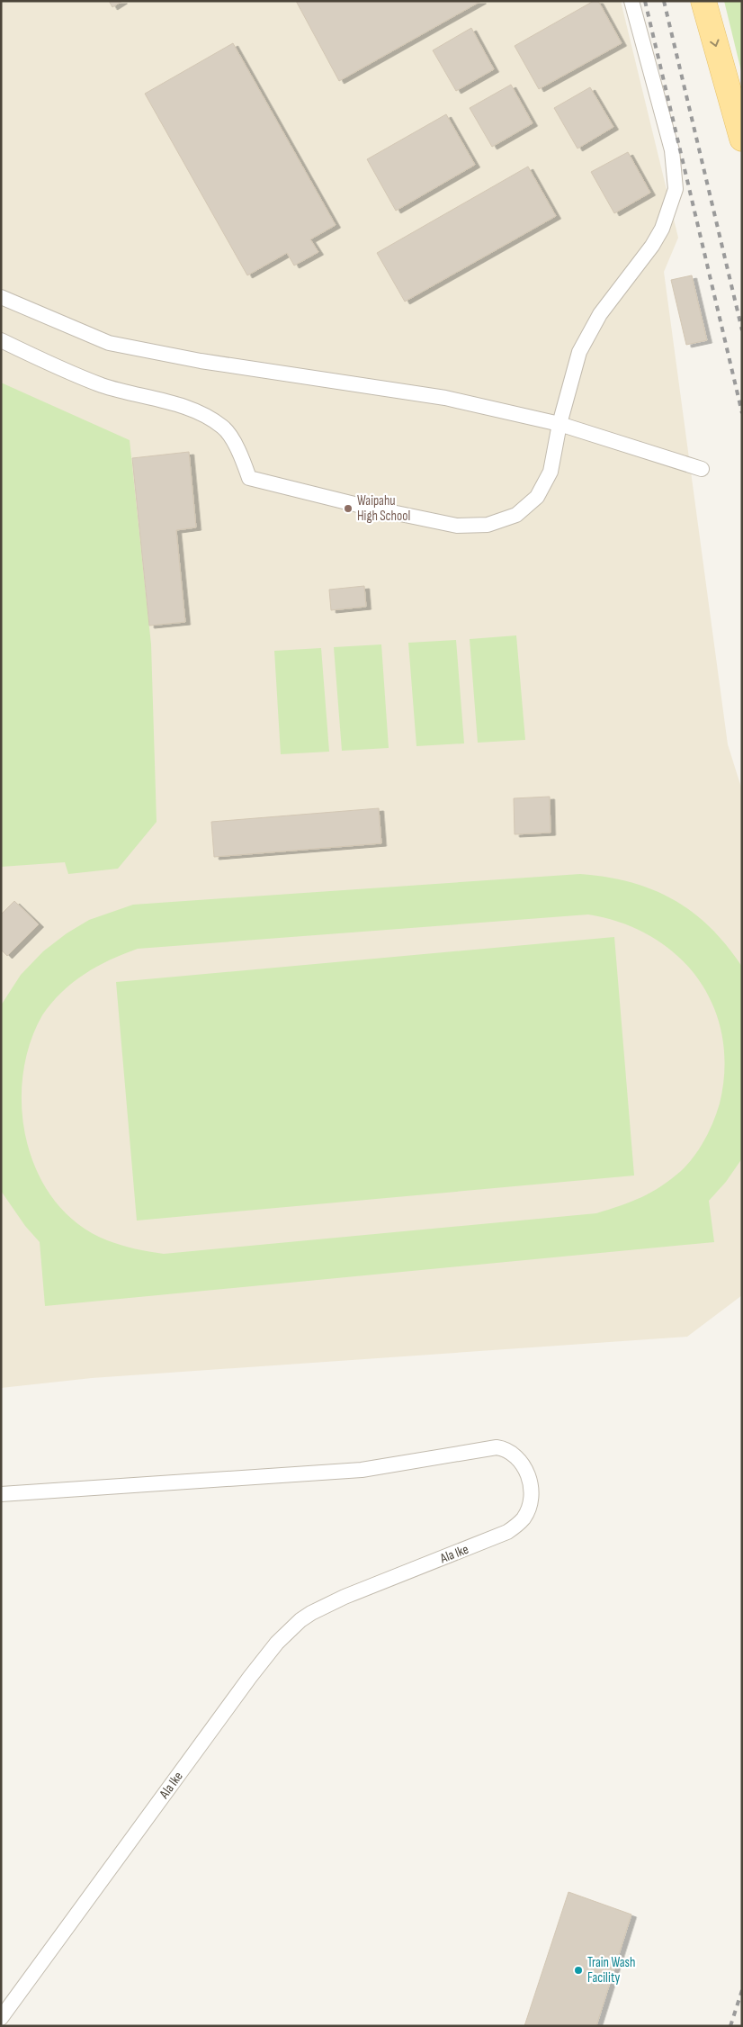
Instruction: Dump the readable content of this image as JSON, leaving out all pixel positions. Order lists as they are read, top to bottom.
{
  "streets": {
    "lane": ["Ala Ike"]
  },
  "places": ["Waipahu High School", "Train Wash Facility"]
}
